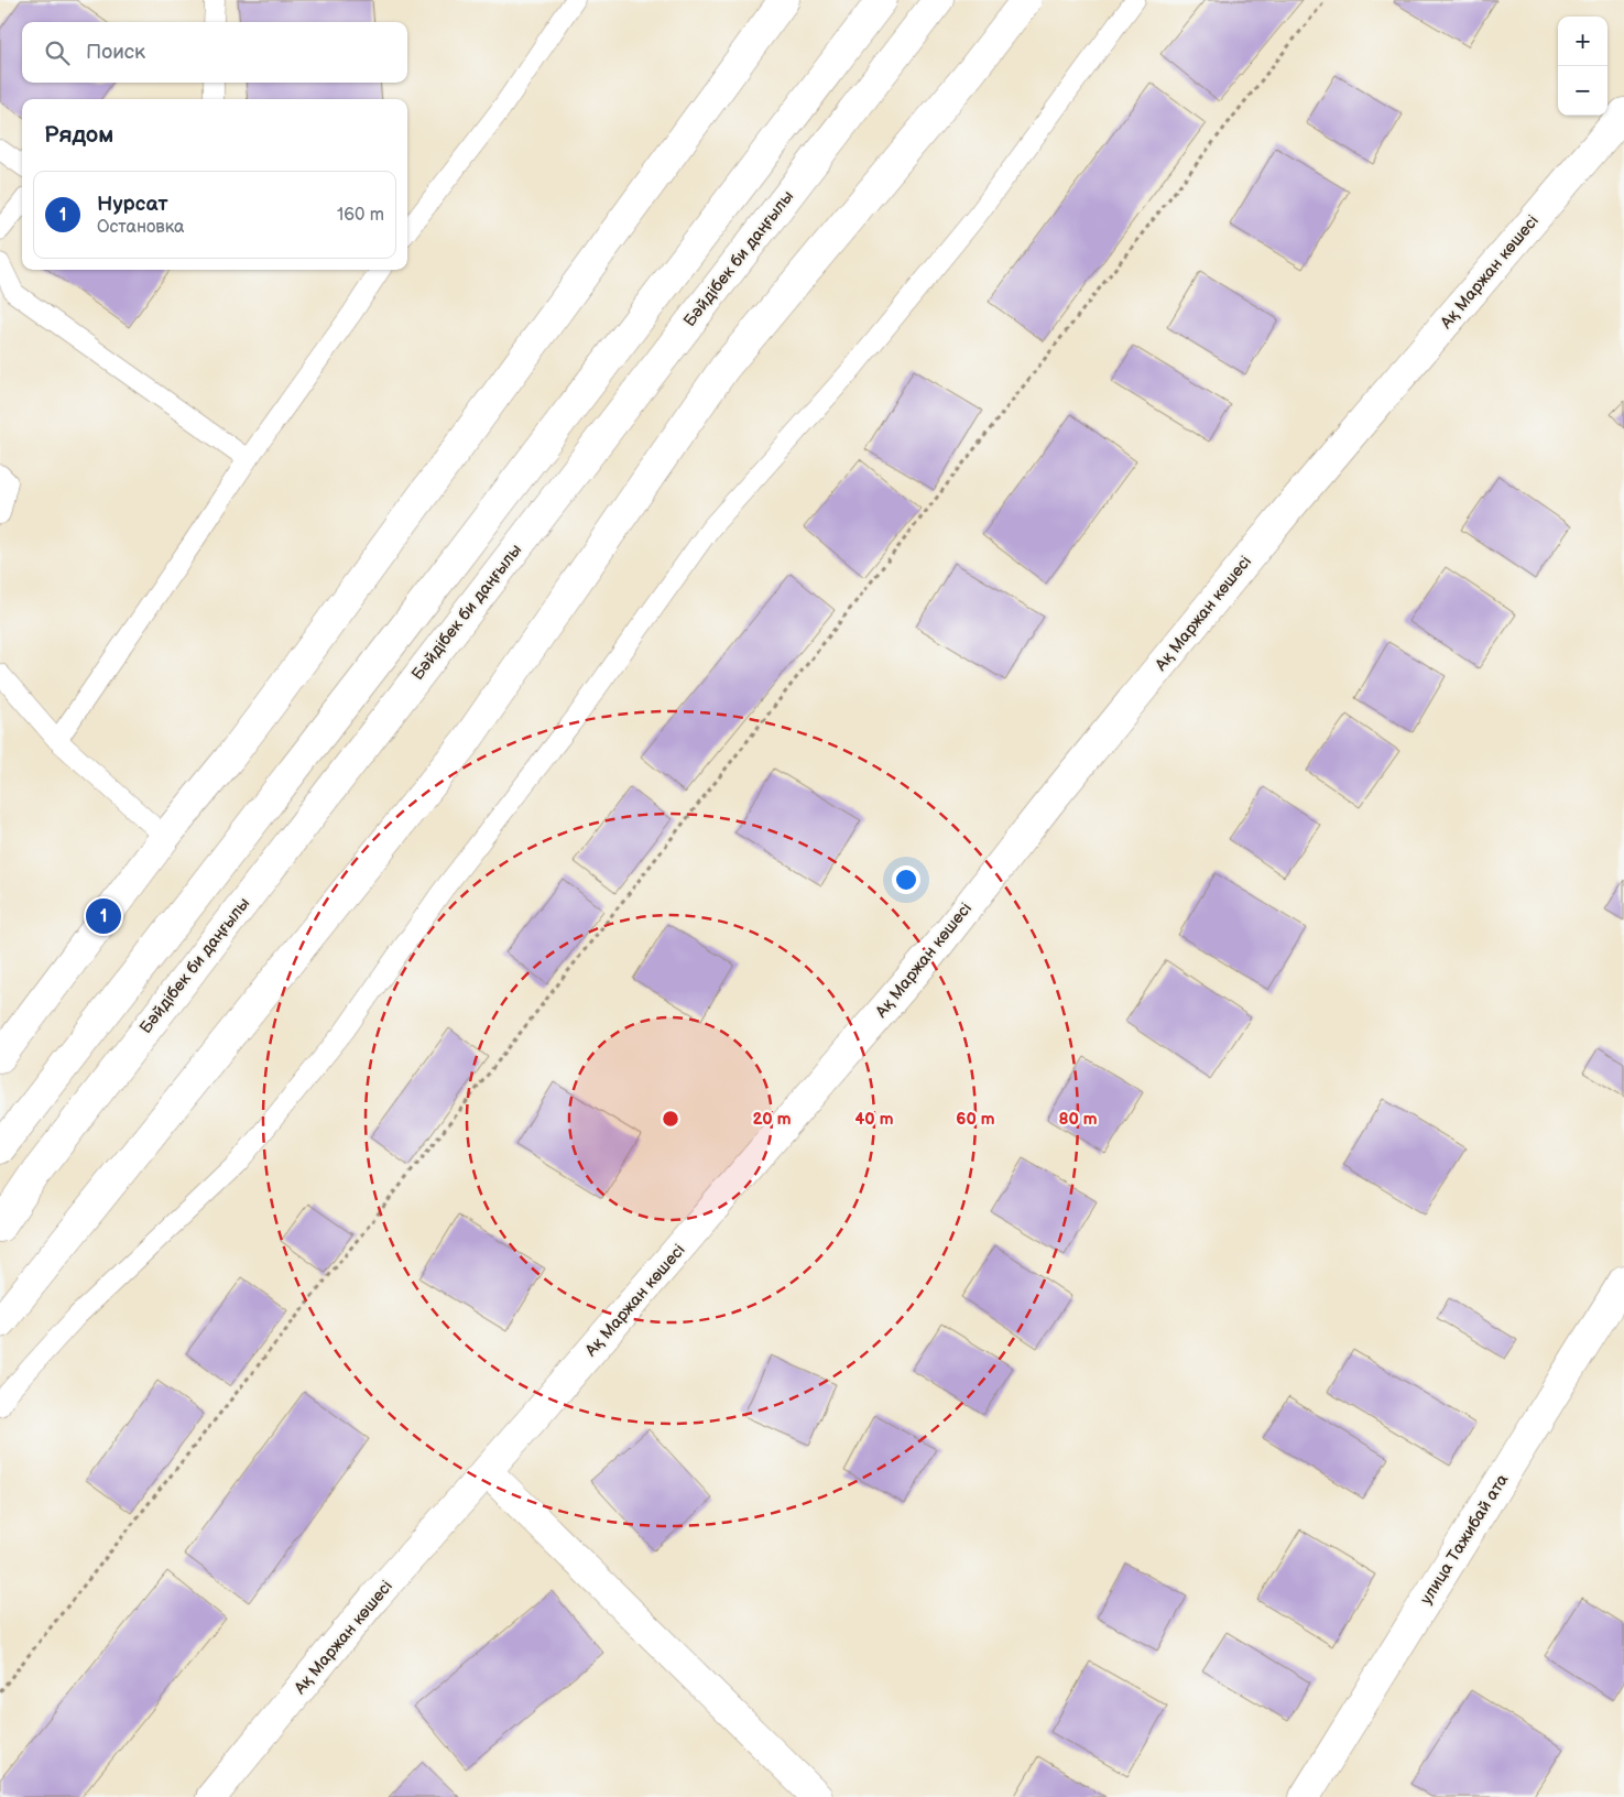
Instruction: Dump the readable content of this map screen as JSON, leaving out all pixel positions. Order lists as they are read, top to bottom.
{
  "streets": {
    "main road": ["Бәйдібек би даңғылы", "Ақ Маржан көшесі", "улица Тажибай ата"]
  },
  "page": {
    "map_buttons": ["+", "−"],
    "search": "Поиск",
    "heading": "Рядом",
    "list": [
      {
        "mark": "1",
        "name": "Нурсат",
        "note": "Остановка",
        "value": "160 m"
      }
    ],
    "pins": "1"
  },
  "rings": [
    "20 m",
    "40 m",
    "60 m",
    "80 m"
  ]
}
